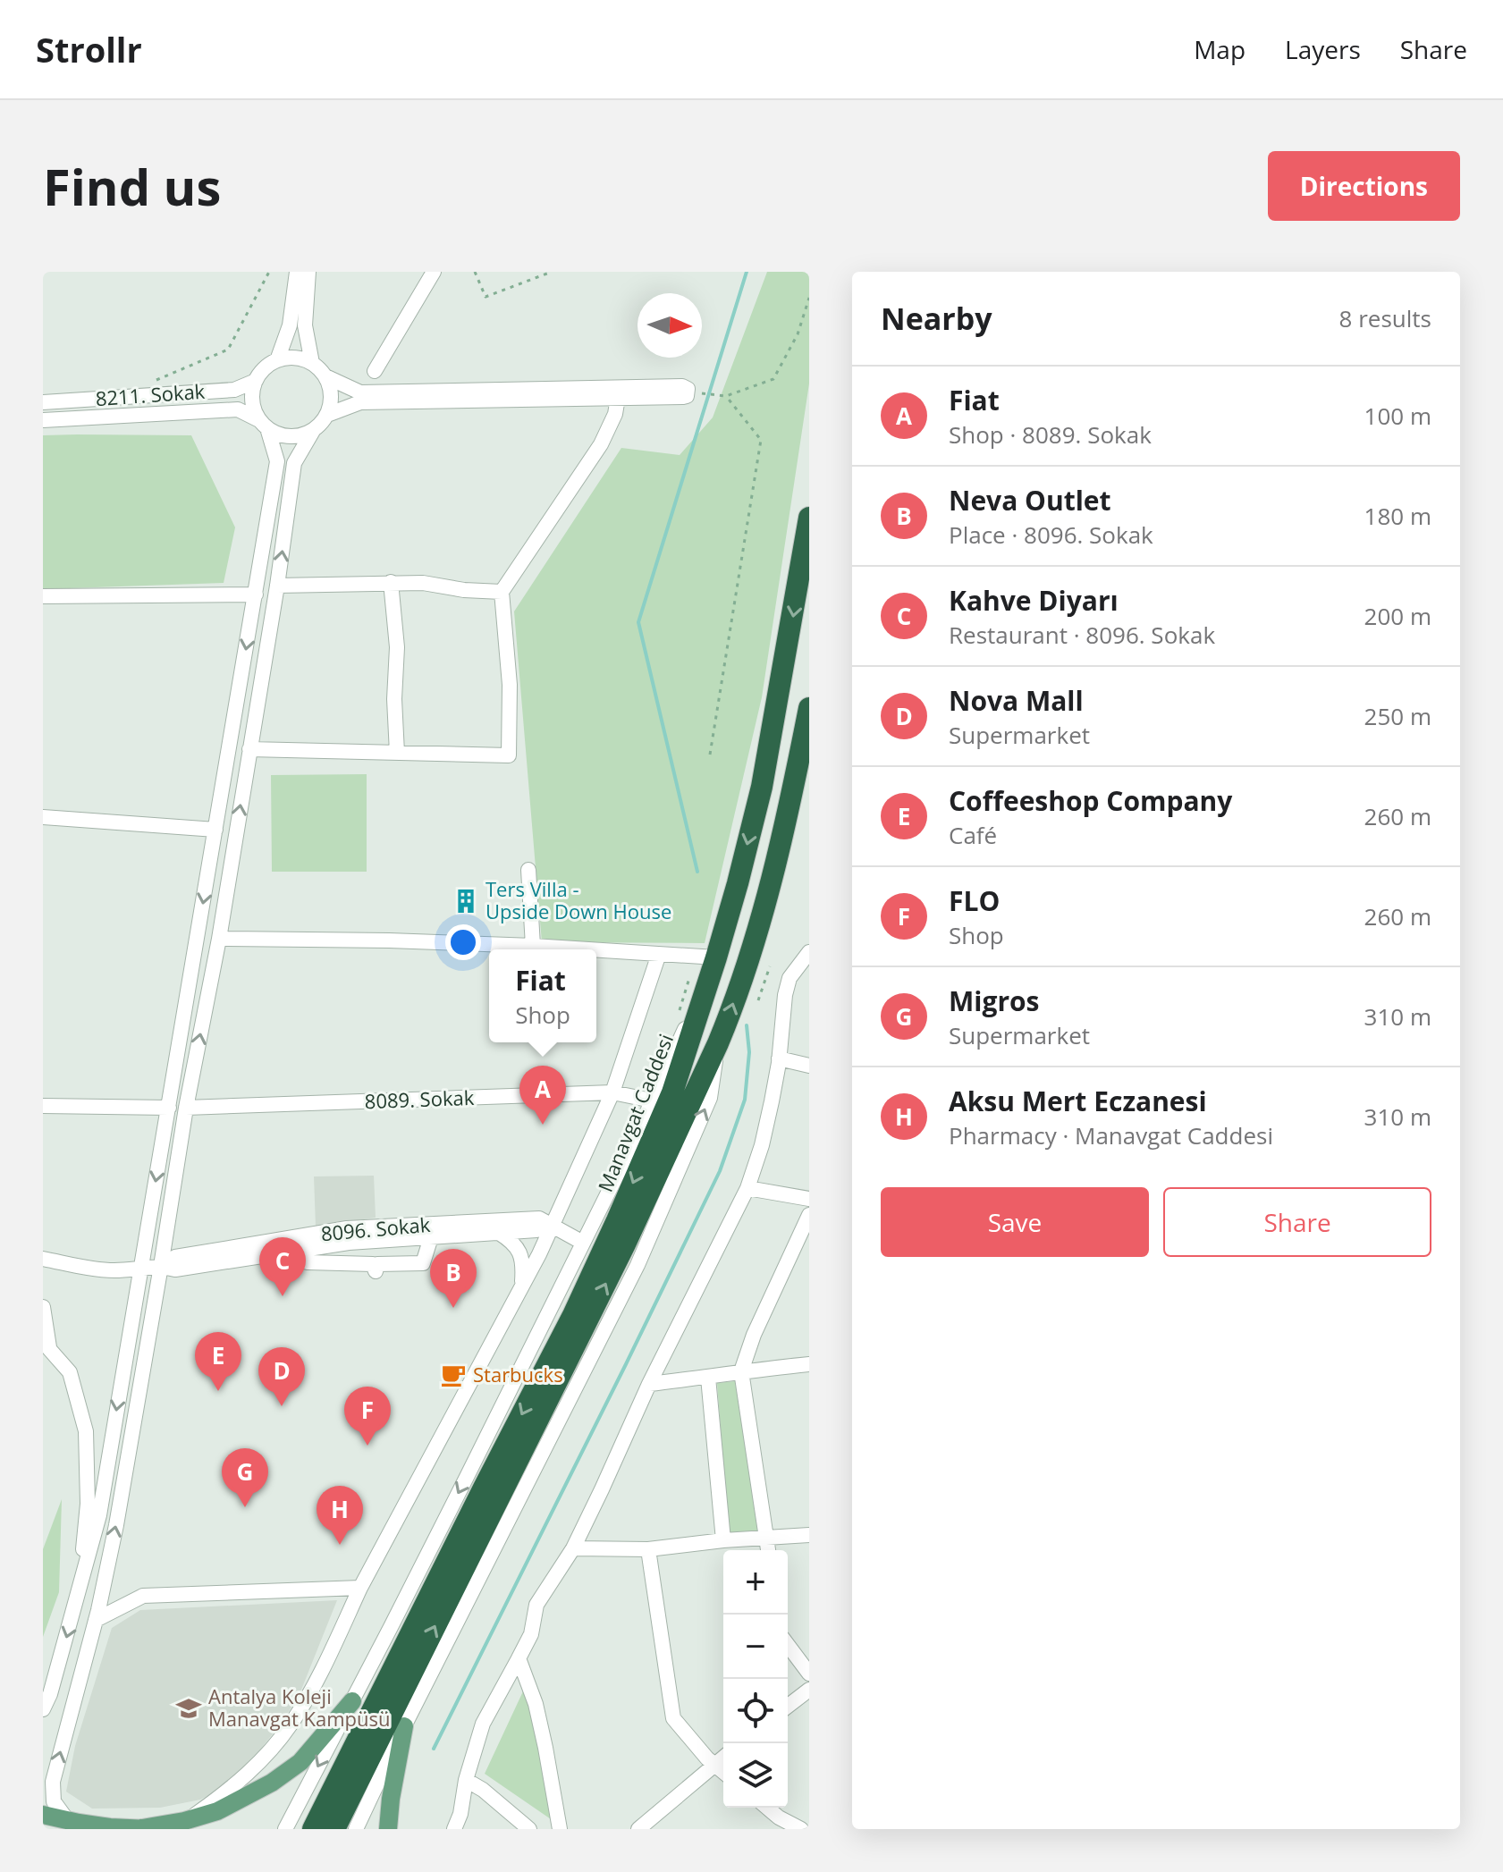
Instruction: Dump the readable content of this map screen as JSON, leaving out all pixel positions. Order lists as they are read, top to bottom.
{
  "streets": {
    "highway": ["Manavgat Caddesi"],
    "street": ["8211. Sokak", "8089. Sokak", "8096. Sokak"]
  },
  "places": {
    "building": ["Ters Villa - Upside Down House"],
    "cafe": ["Starbucks"],
    "school or university": ["Antalya Koleji Manavgat Kampüsü"]
  },
  "north": "right",
  "page": {
    "header": "Strollr",
    "nav": ["Map", "Layers", "Share"],
    "buttons": [
      "Directions",
      ["Save", "Share"]
    ],
    "title": "Find us",
    "heading": ["Nearby", "8 results"],
    "list": [
      {
        "mark": "A",
        "name": "Fiat",
        "note": "Shop · 8089. Sokak",
        "value": "100 m"
      },
      {
        "mark": "B",
        "name": "Neva Outlet",
        "note": "Place · 8096. Sokak",
        "value": "180 m"
      },
      {
        "mark": "C",
        "name": "Kahve Diyarı",
        "note": "Restaurant · 8096. Sokak",
        "value": "200 m"
      },
      {
        "mark": "D",
        "name": "Nova Mall",
        "note": "Supermarket",
        "value": "250 m"
      },
      {
        "mark": "E",
        "name": "Coffeeshop Company",
        "note": "Café",
        "value": "260 m"
      },
      {
        "mark": "F",
        "name": "FLO",
        "note": "Shop",
        "value": "260 m"
      },
      {
        "mark": "G",
        "name": "Migros",
        "note": "Supermarket",
        "value": "310 m"
      },
      {
        "mark": "H",
        "name": "Aksu Mert Eczanesi",
        "note": "Pharmacy · Manavgat Caddesi",
        "value": "310 m"
      }
    ],
    "popup": ["Fiat", "Shop"],
    "pins": [
      "A",
      "C",
      "B",
      "E",
      "D",
      "F",
      "G",
      "H"
    ],
    "map_buttons": ["+", "−"]
  }
}
